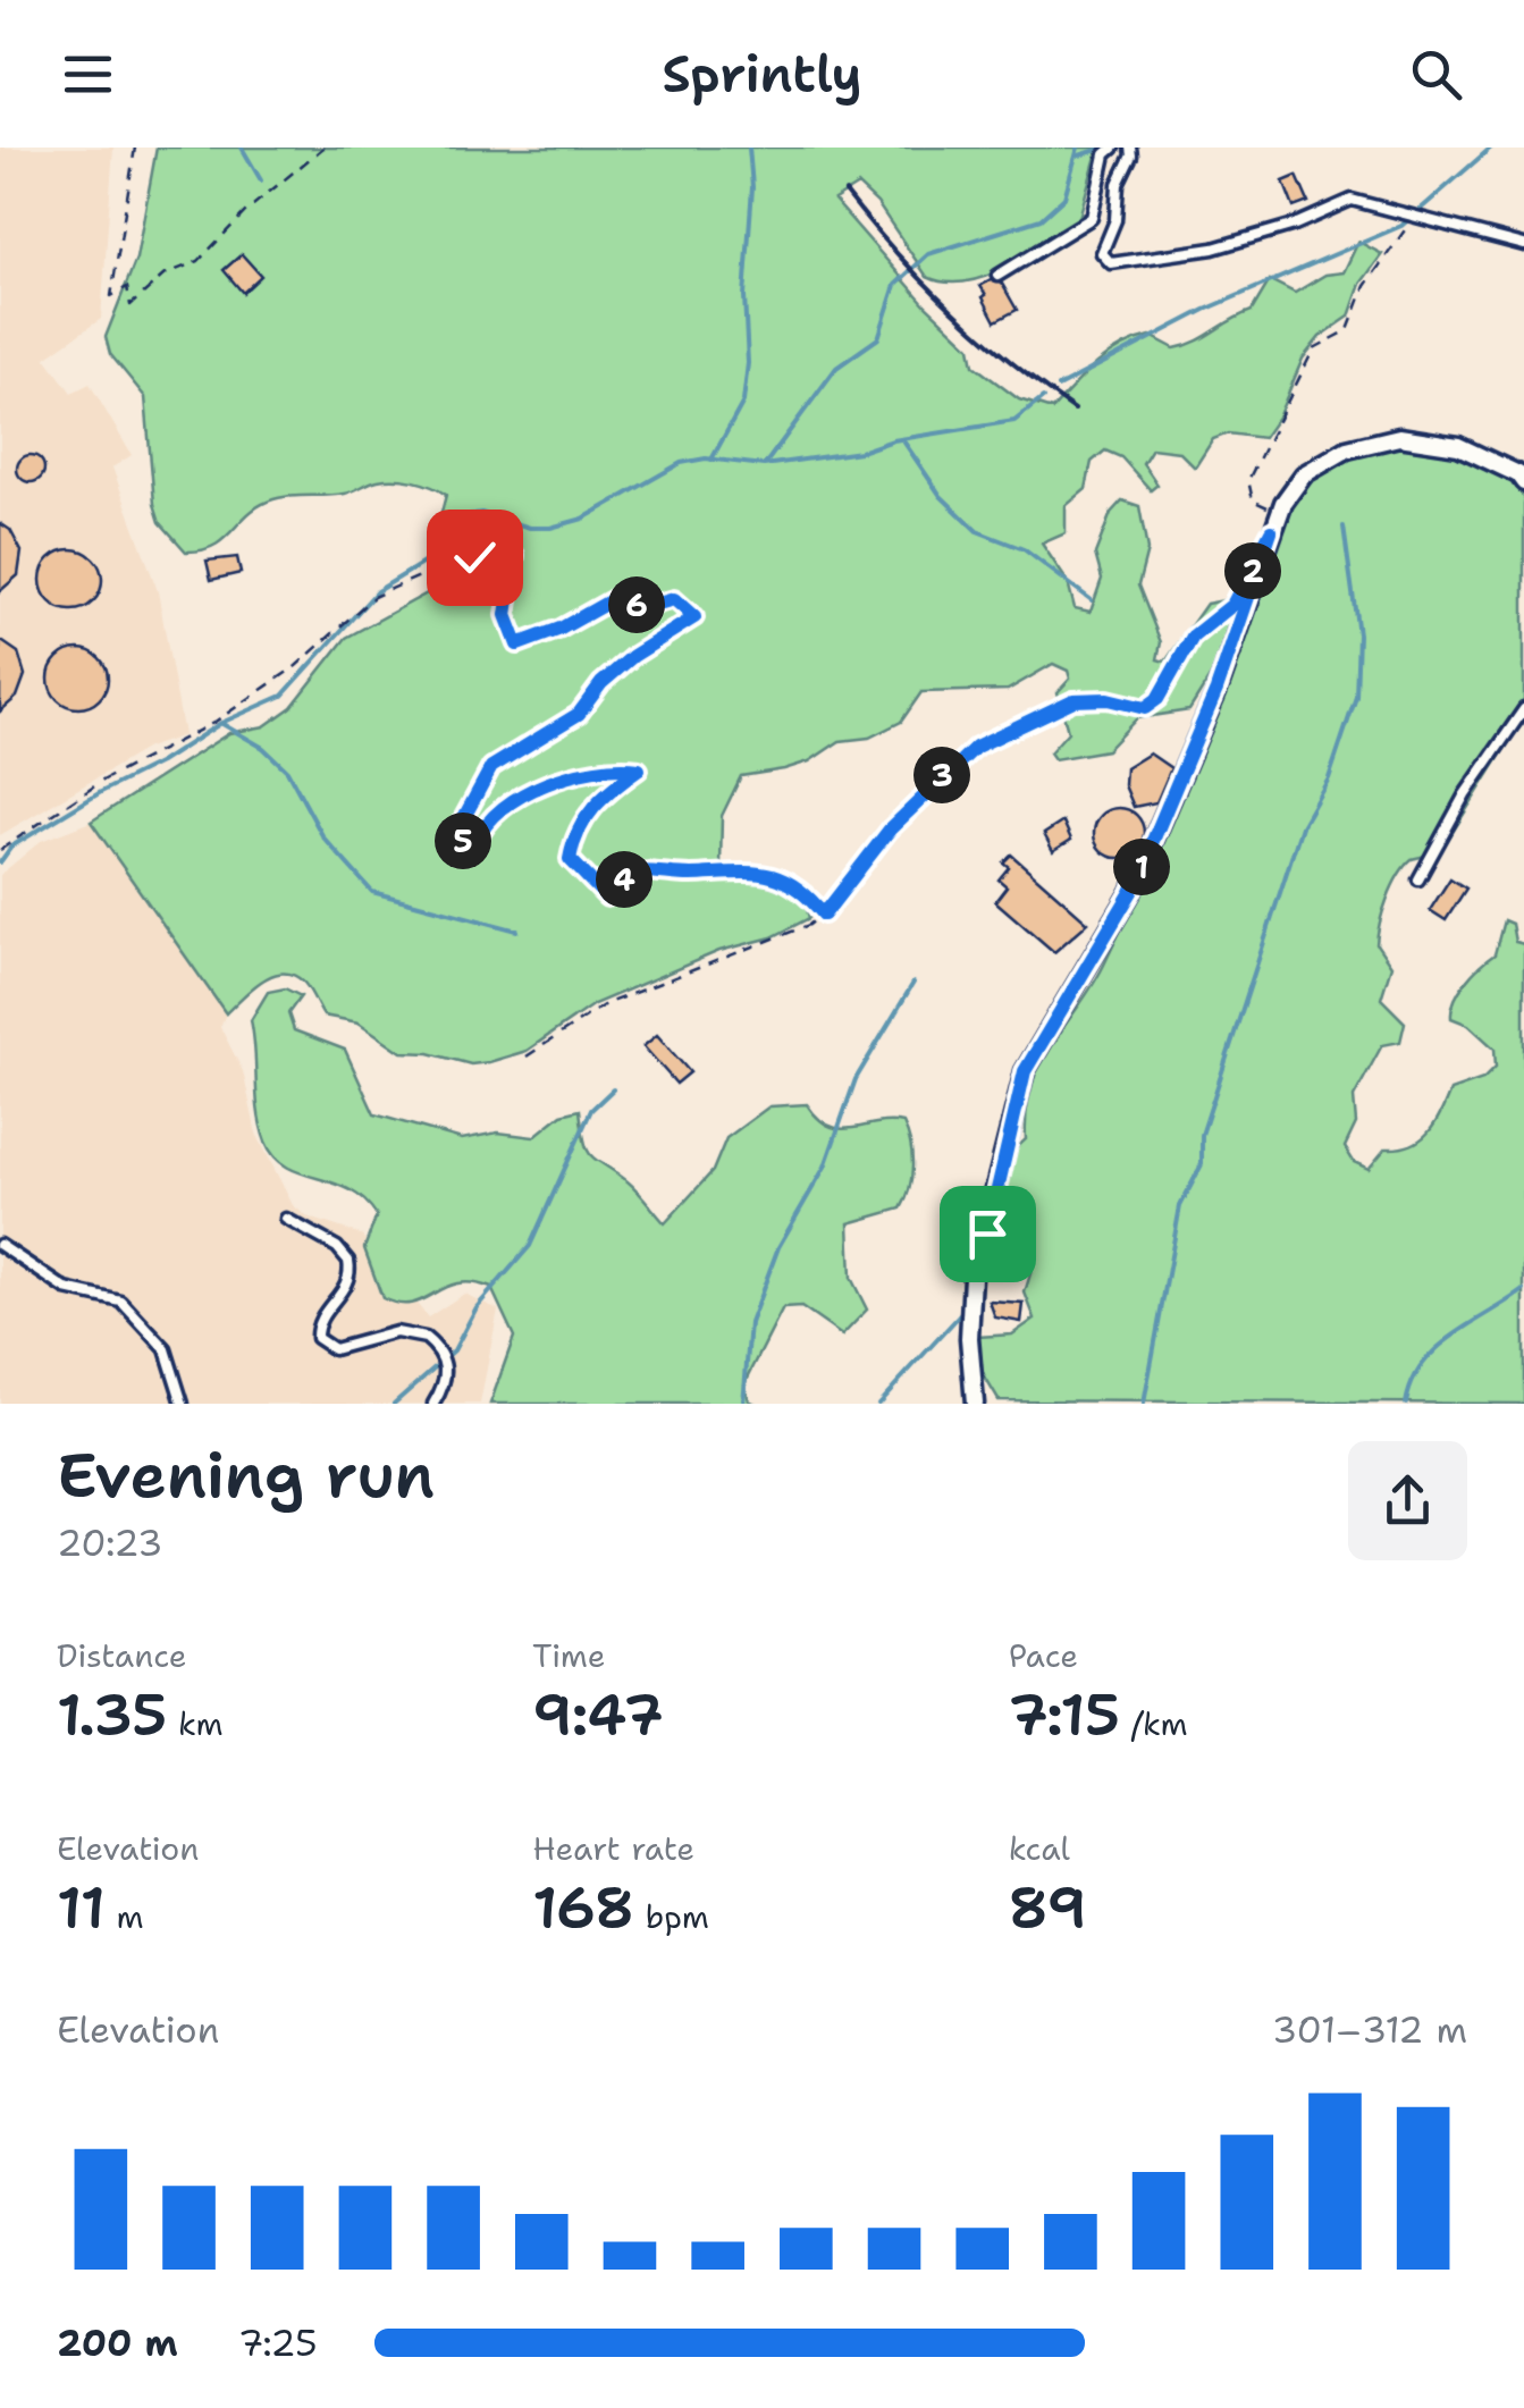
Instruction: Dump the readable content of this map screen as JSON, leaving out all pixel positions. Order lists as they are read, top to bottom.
{
  "page": {
    "header": "Sprintly",
    "pins": [
      "2",
      "6",
      "3",
      "5",
      "1",
      "4"
    ],
    "heading": ["Evening run", "20:23"],
    "stats": [
      ["Distance", "1.35 km"],
      ["Time", "9:47"],
      ["Pace", "7:15 /km"],
      ["Elevation", "11 m"],
      ["Heart rate", "168 bpm"],
      ["kcal", "89"]
    ],
    "chart": ["Elevation", "301–312 m"],
    "list": [
      {
        "name": "200 m",
        "note": "7:25"
      }
    ]
  }
}
